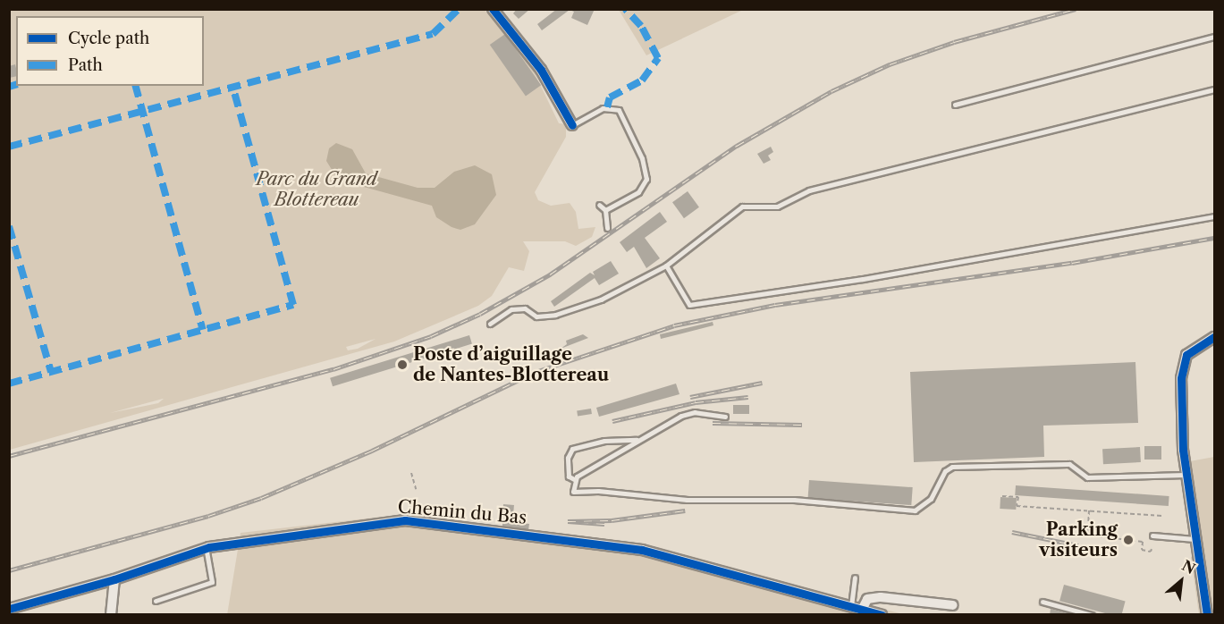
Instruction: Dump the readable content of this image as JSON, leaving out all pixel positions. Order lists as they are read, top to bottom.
{
  "streets": {
    "street": ["Chemin du Bas"]
  },
  "parks": ["Parc du Grand Blottereau"],
  "places": ["Poste d’aiguillage de Nantes-Blottereau", "Parking visiteurs"],
  "legend": ["Cycle path", "Path"],
  "north": "top right"
}
